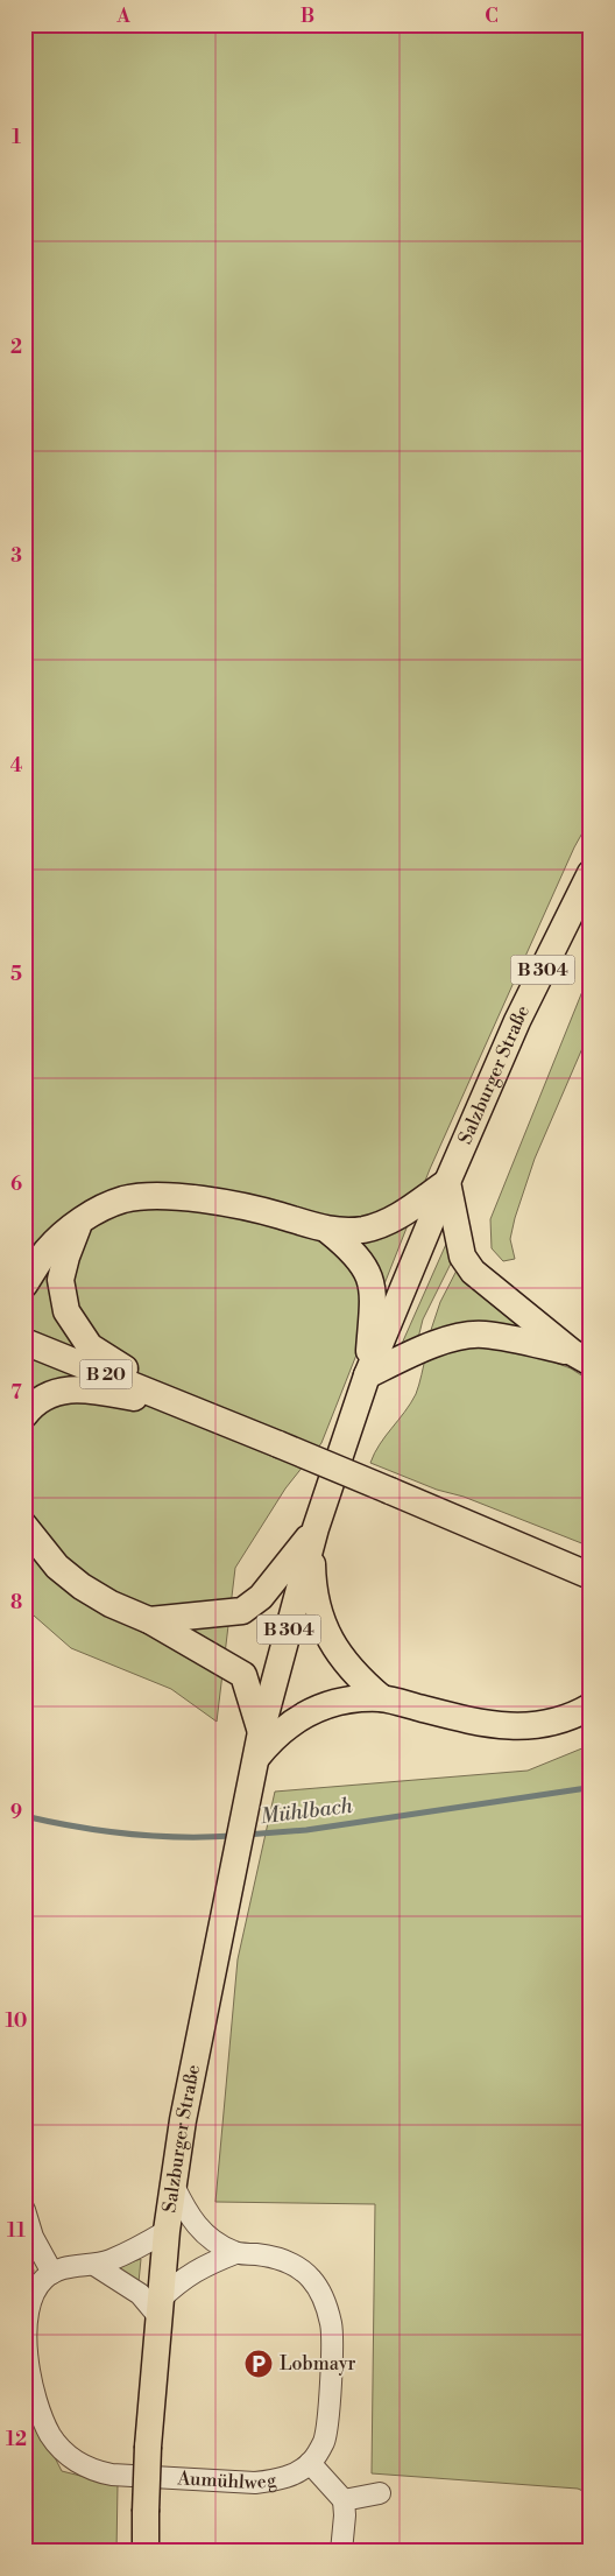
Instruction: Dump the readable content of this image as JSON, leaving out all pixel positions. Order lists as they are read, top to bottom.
{
  "streets": {
    "main road": ["B 304", "Salzburger Straße", "B 20"],
    "street": ["Aumühlweg"]
  },
  "crossings": [
    ["B 304", "Salzburger Straße"]
  ],
  "water": ["Mühlbach"],
  "places": {
    "parking": ["Lobmayr"]
  },
  "grid": {
    "columns": ["A", "B", "C"],
    "rows": [
      "1",
      "2",
      "3",
      "4",
      "5",
      "6",
      "7",
      "8",
      "9",
      "10",
      "11",
      "12"
    ]
  }
}
